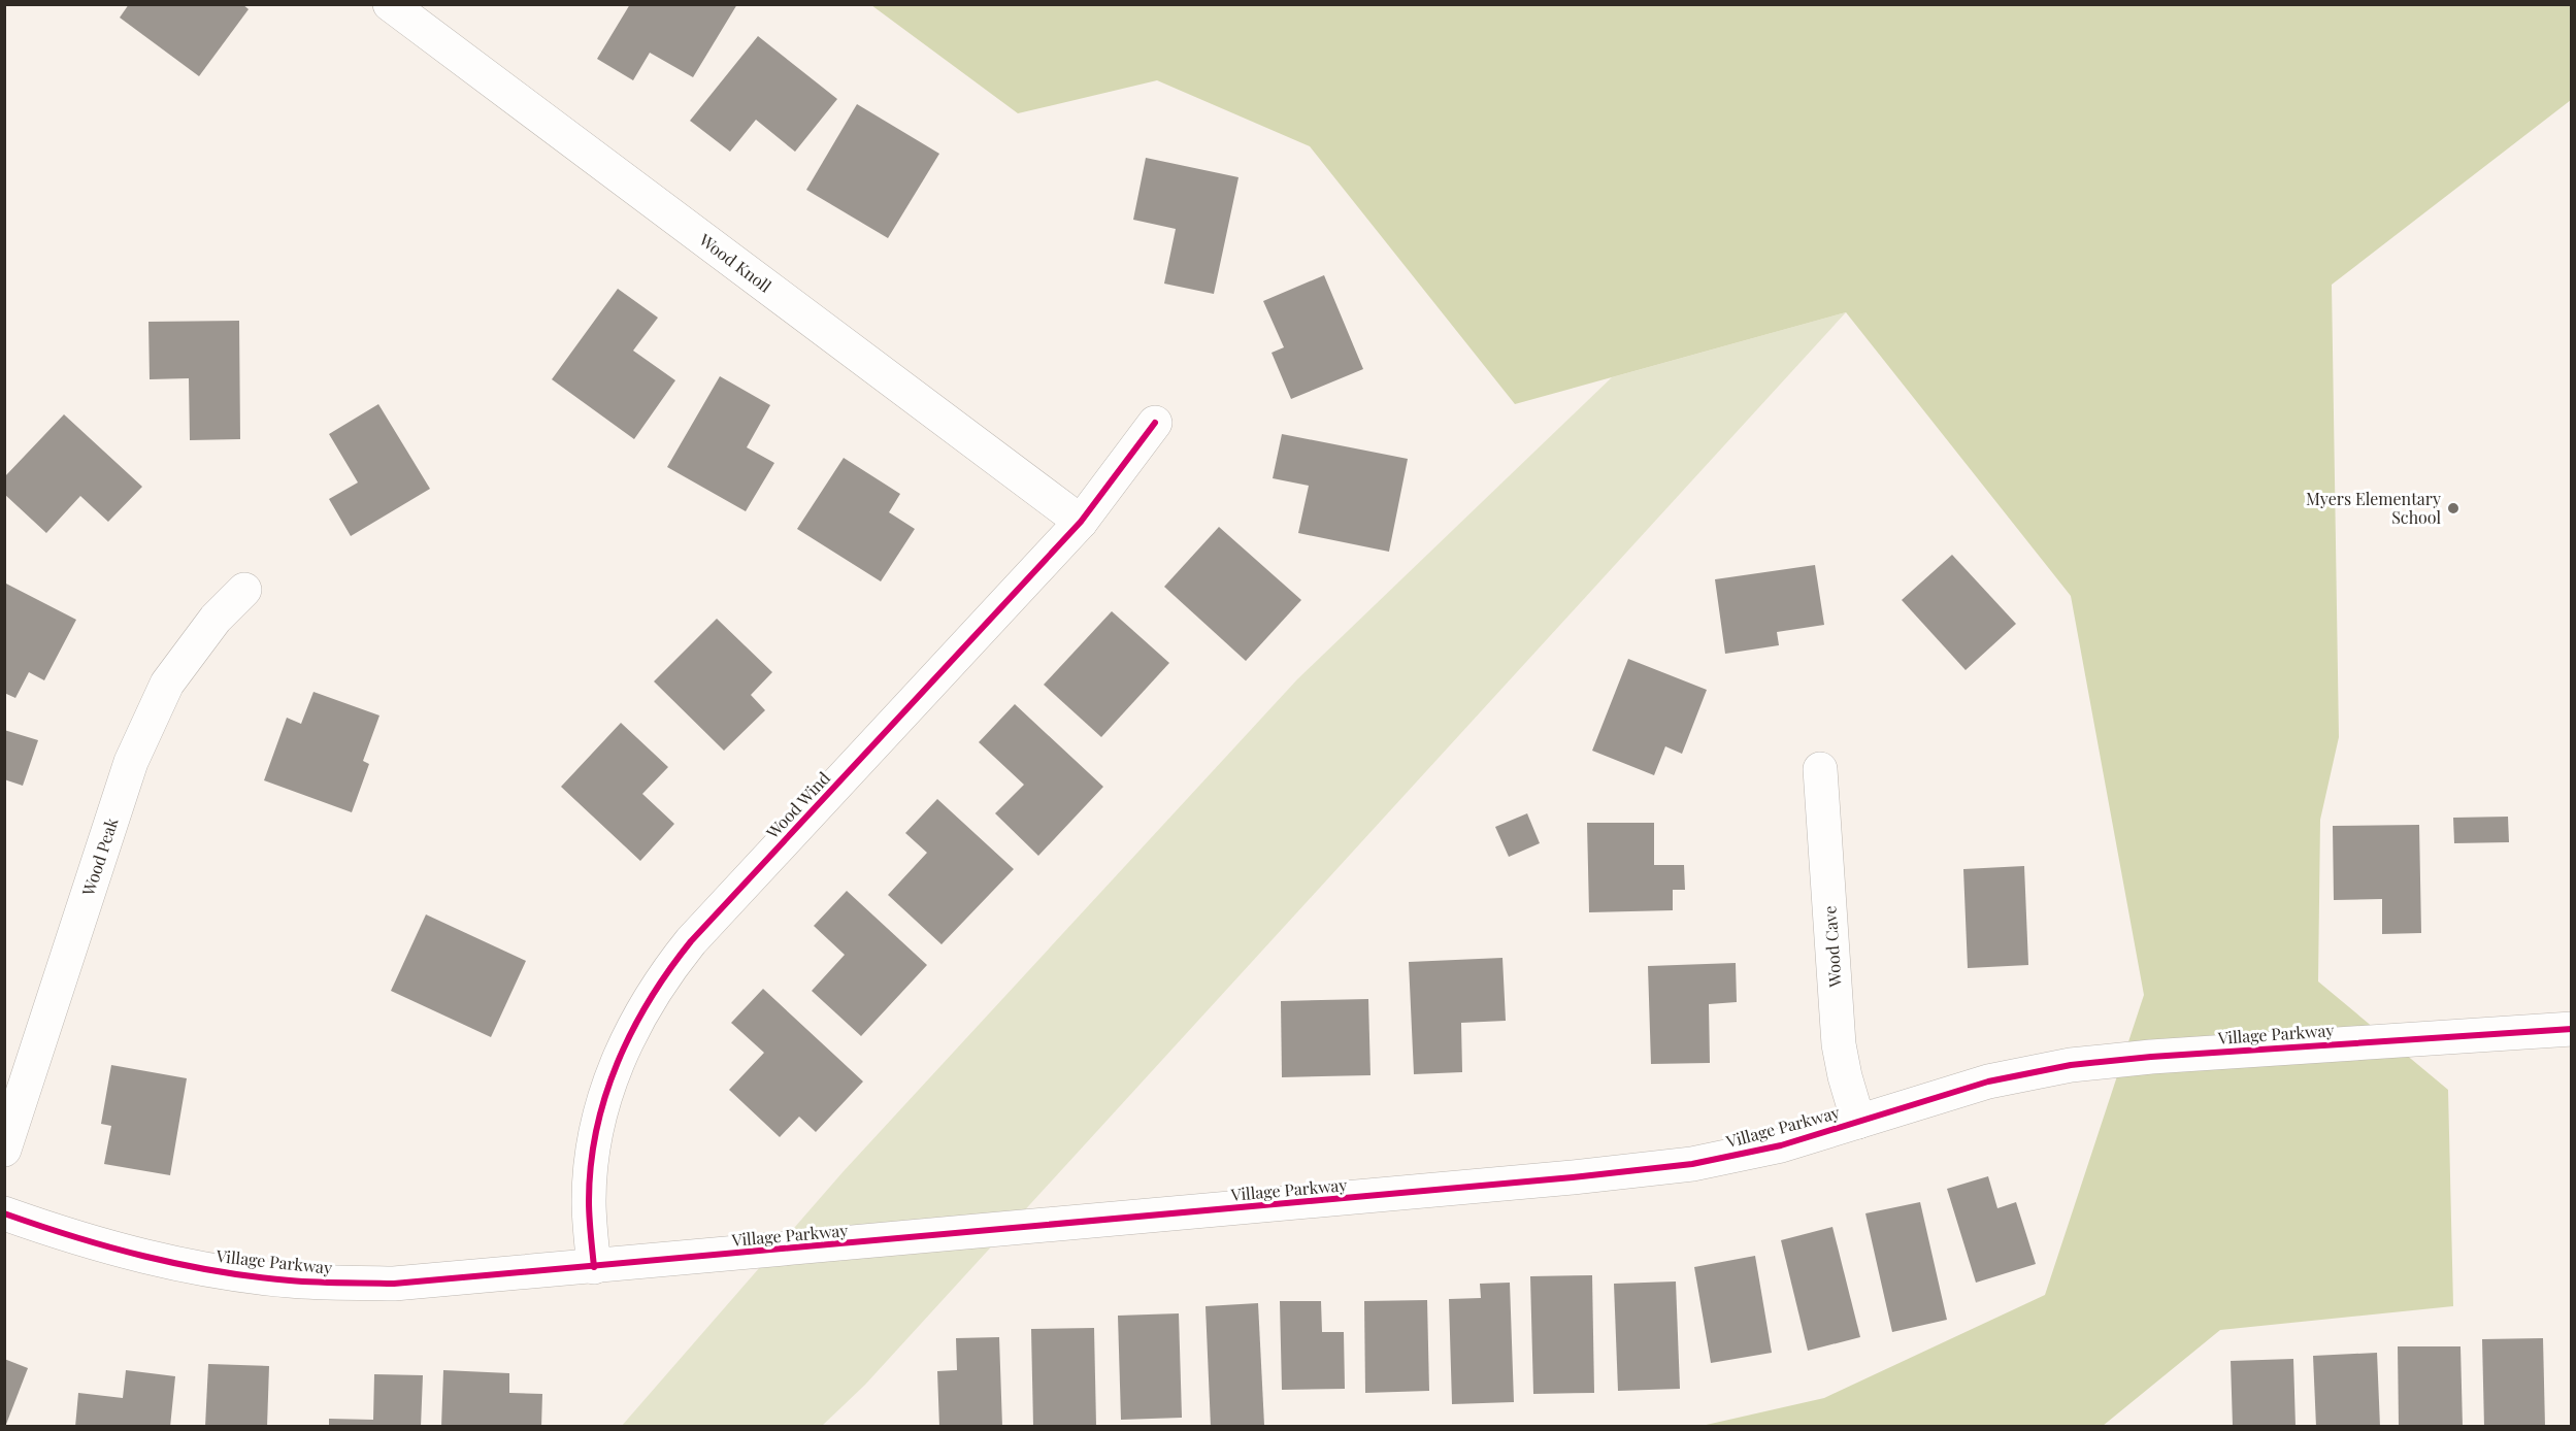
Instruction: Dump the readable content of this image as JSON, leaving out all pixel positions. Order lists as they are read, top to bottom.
{
  "streets": {
    "street": [
      "Wood Knoll",
      "Wood Wind",
      "Wood Peak",
      "Wood Cave",
      "Village Parkway"
    ]
  },
  "crossings": [
    ["Wood Knoll", "Wood Wind"],
    ["Wood Wind", "Village Parkway"],
    ["Wood Cave", "Village Parkway"]
  ],
  "places": ["Myers Elementary School"]
}
